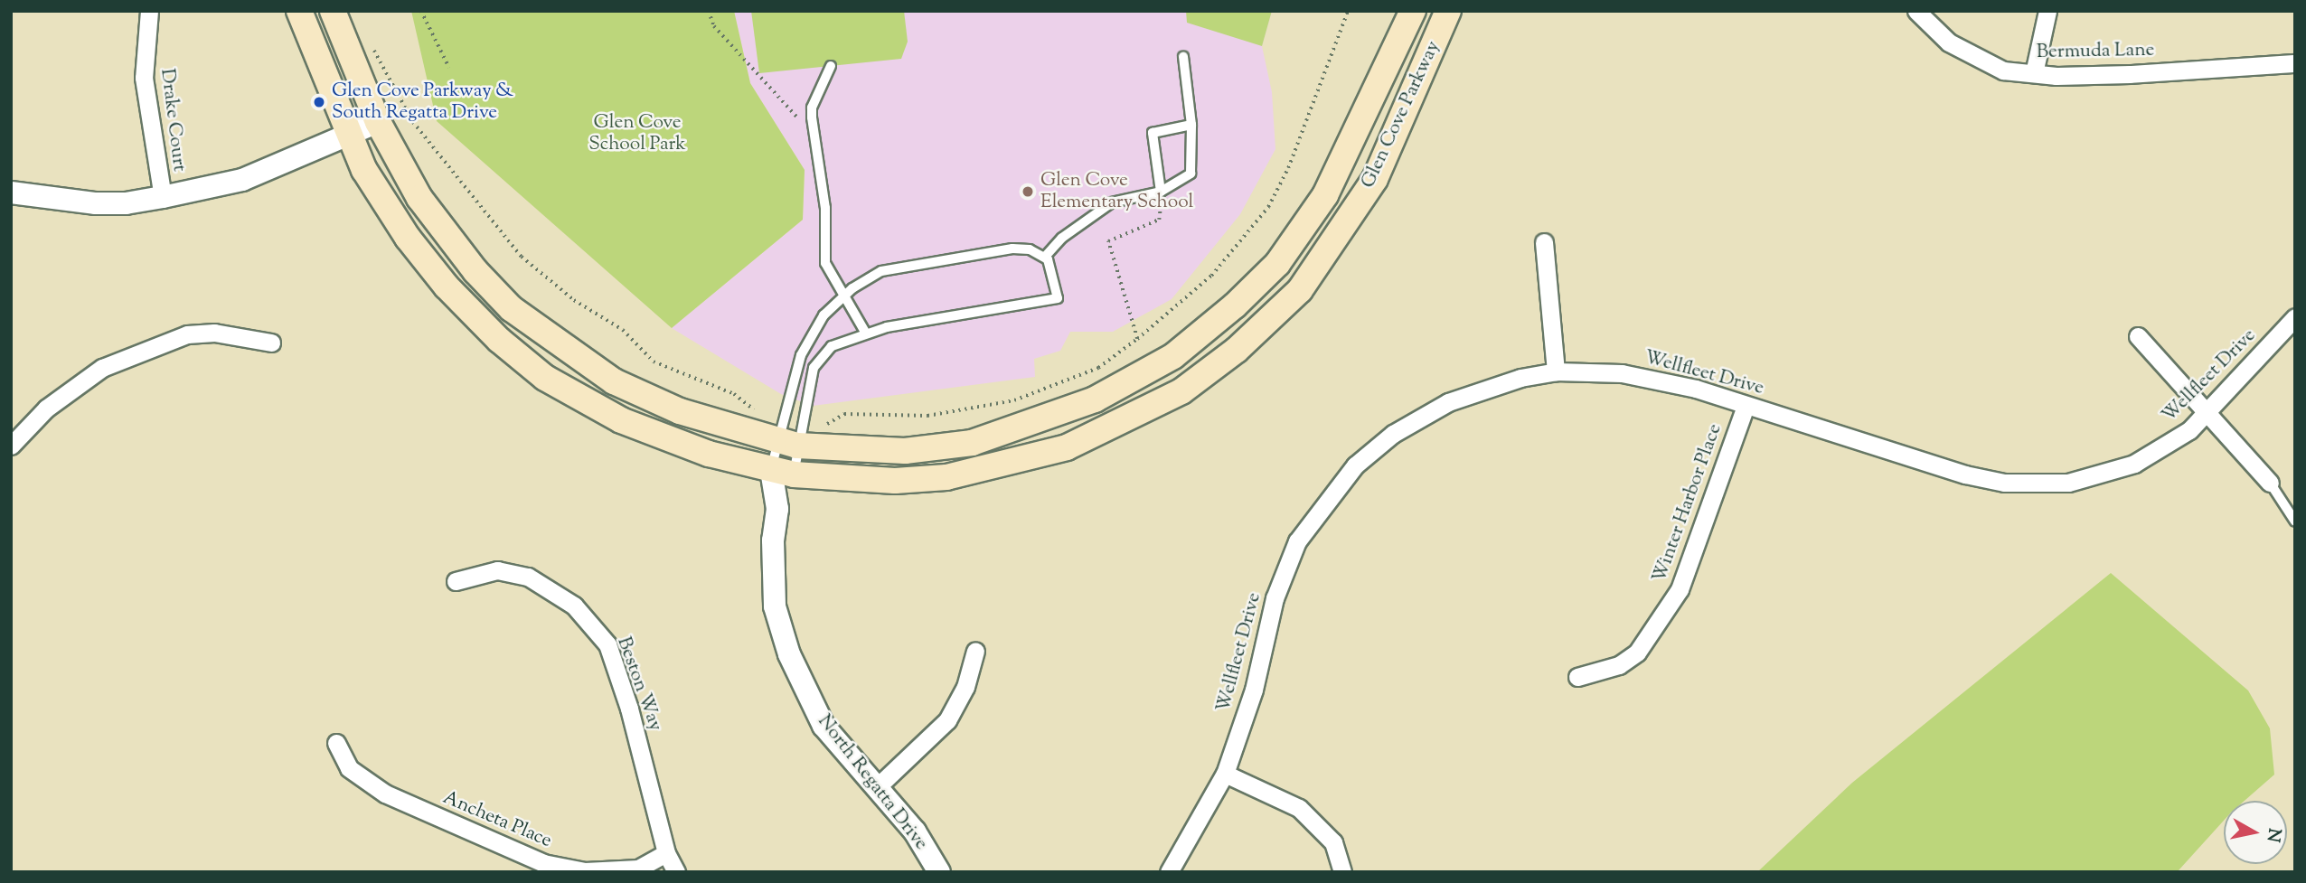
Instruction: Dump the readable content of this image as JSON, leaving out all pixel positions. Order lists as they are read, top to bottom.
{
  "streets": {
    "main road": ["Glen Cove Parkway"],
    "street": [
      "Bermuda Lane",
      "Drake Court",
      "Wellfleet Drive",
      "Winter Harbor Place",
      "Beston Way",
      "North Regatta Drive",
      "Ancheta Place"
    ]
  },
  "crossings": [
    ["Glen Cove Parkway", "North Regatta Drive"],
    ["Wellfleet Drive", "Winter Harbor Place"],
    ["Beston Way", "Ancheta Place"]
  ],
  "parks": ["Glen Cove School Park"],
  "places": ["Glen Cove Parkway & South Regatta Drive", "Glen Cove Elementary School"],
  "north": "right"
}
